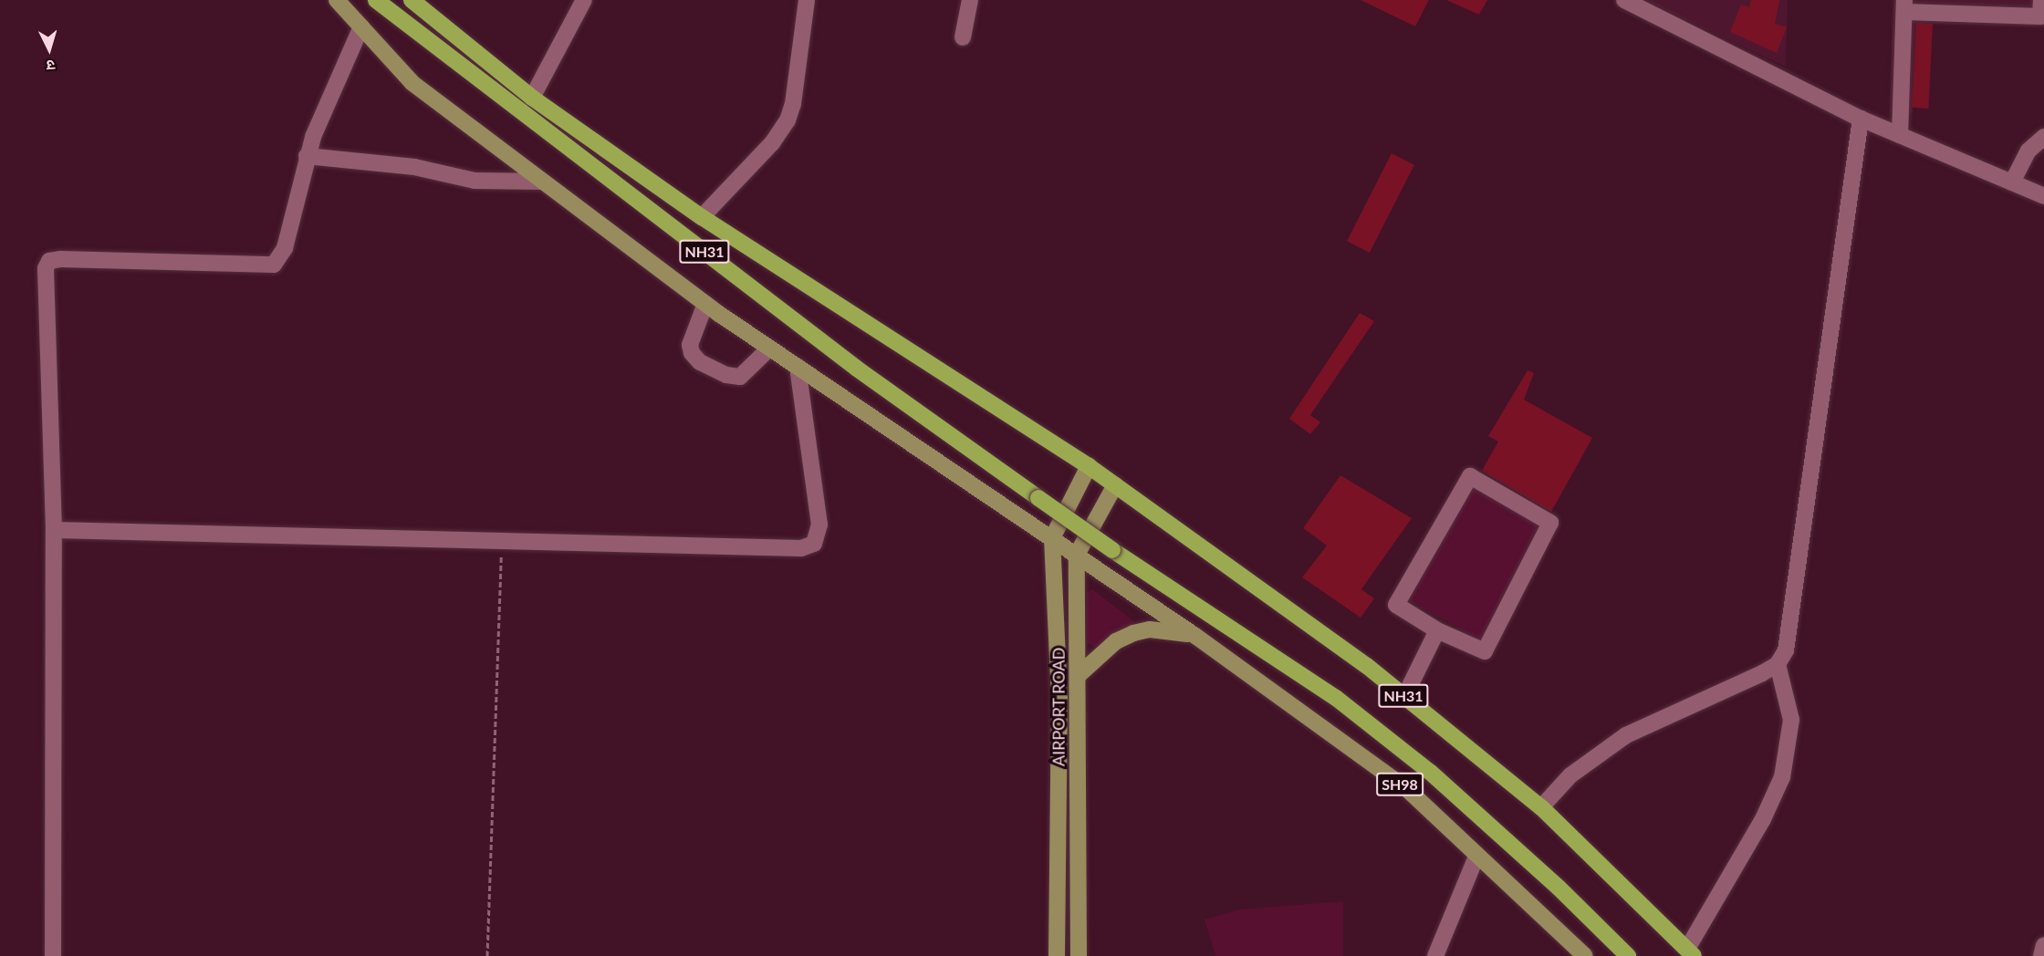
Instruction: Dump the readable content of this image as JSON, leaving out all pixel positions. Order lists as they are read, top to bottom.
{
  "streets": {
    "highway": ["NH31"],
    "main road": ["AIRPORT ROAD", "SH98"]
  },
  "crossings": [
    ["NH31", "AIRPORT ROAD"],
    ["AIRPORT ROAD", "SH98"]
  ],
  "north": "bottom"
}
